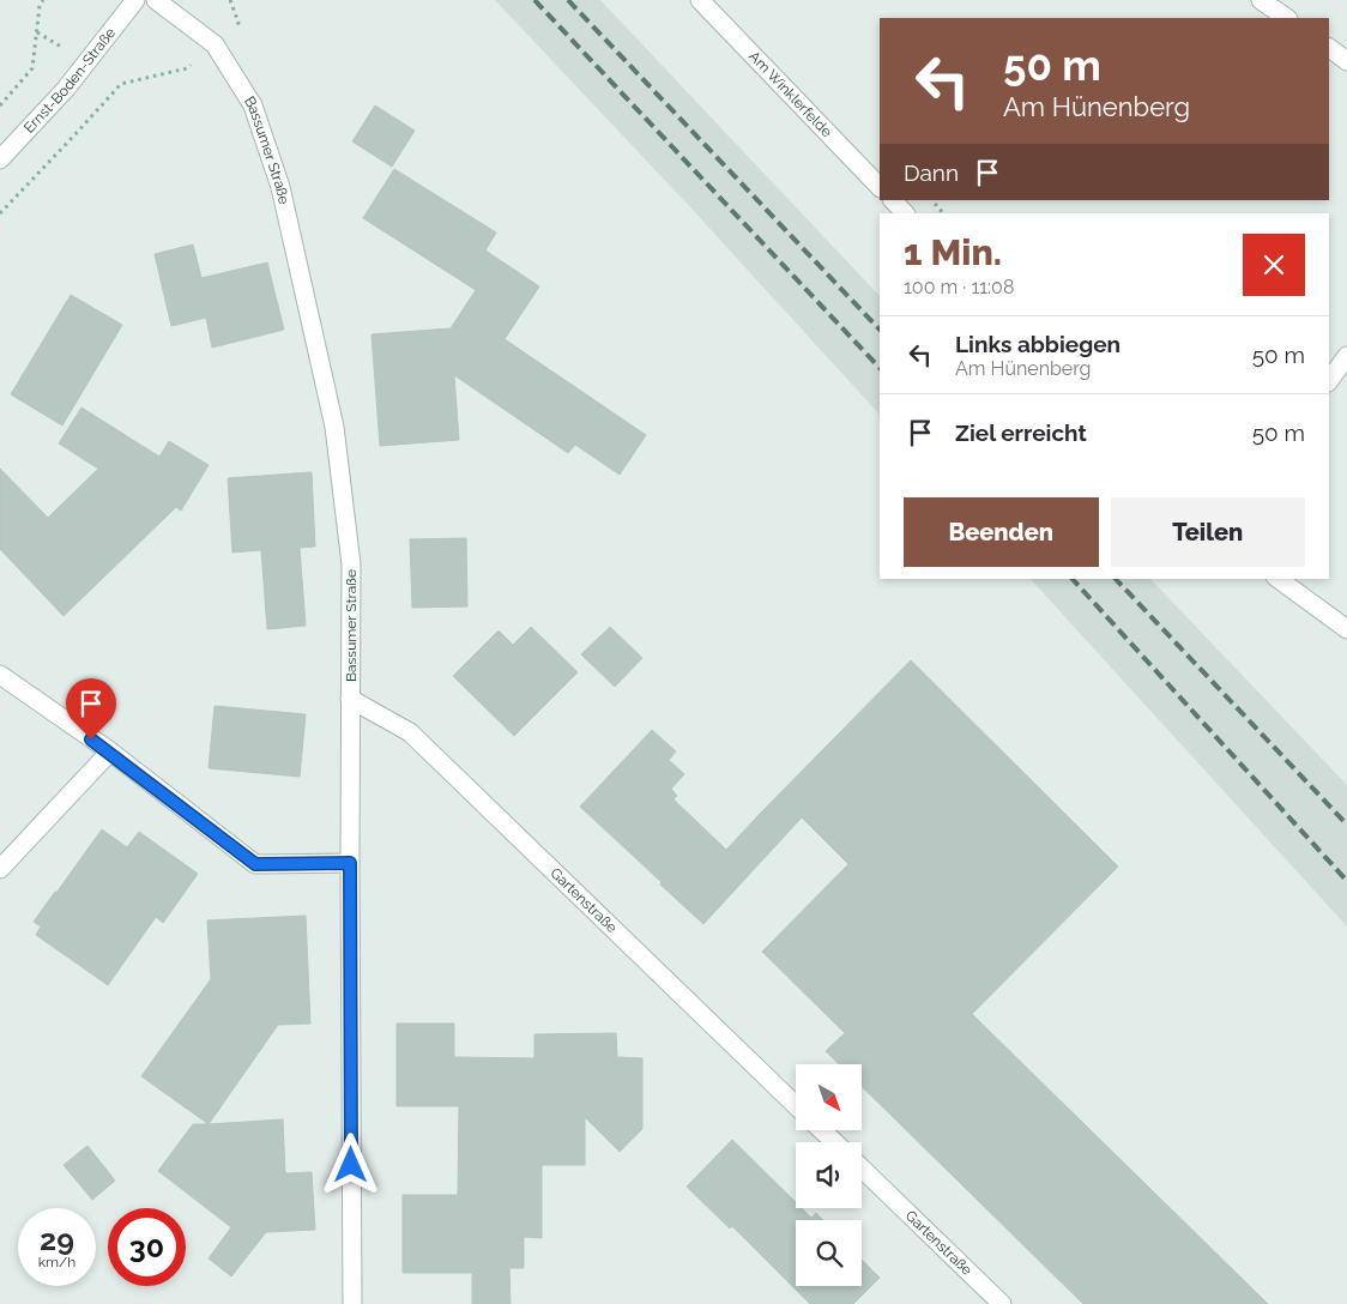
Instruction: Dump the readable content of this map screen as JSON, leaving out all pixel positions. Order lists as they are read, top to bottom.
{
  "streets": {
    "street": [
      "Ernst-Boden-Straße",
      "Am Winklerfelde",
      "Bassumer Straße",
      "Gartenstraße"
    ]
  },
  "crossings": [
    ["Bassumer Straße", "Gartenstraße"]
  ],
  "north": "bottom right",
  "page": {
    "turn": ["50 m", "Am Hünenberg"],
    "then": "Dann",
    "heading": ["1 Min.", "100 m · 11:08"],
    "list": [
      {
        "name": "Links abbiegen",
        "note": "Am Hünenberg",
        "value": "50 m"
      },
      {
        "name": "Ziel erreicht",
        "value": "50 m"
      }
    ],
    "buttons": ["Beenden", "Teilen"],
    "speed": "29 km/h",
    "limit": "30"
  }
}
